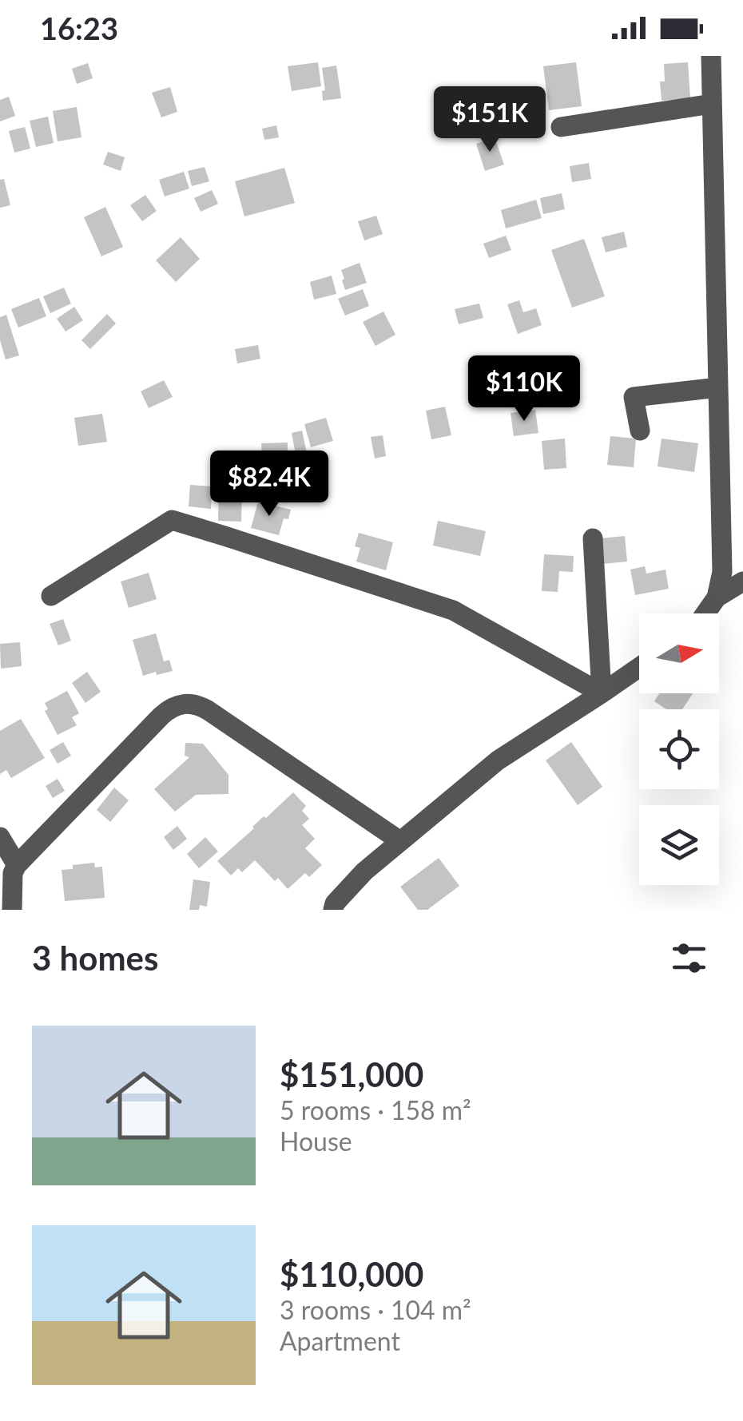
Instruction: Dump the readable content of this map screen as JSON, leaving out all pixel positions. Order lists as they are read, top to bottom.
{
  "north": "right",
  "page": {
    "status": "16:23",
    "price": ["$151K", "$110K", "$82.4K"],
    "heading": "3 homes",
    "list": [
      {
        "name": "$151,000",
        "note": "5 rooms · 158 m² · House"
      },
      {
        "name": "$110,000",
        "note": "3 rooms · 104 m² · Apartment"
      }
    ]
  }
}
